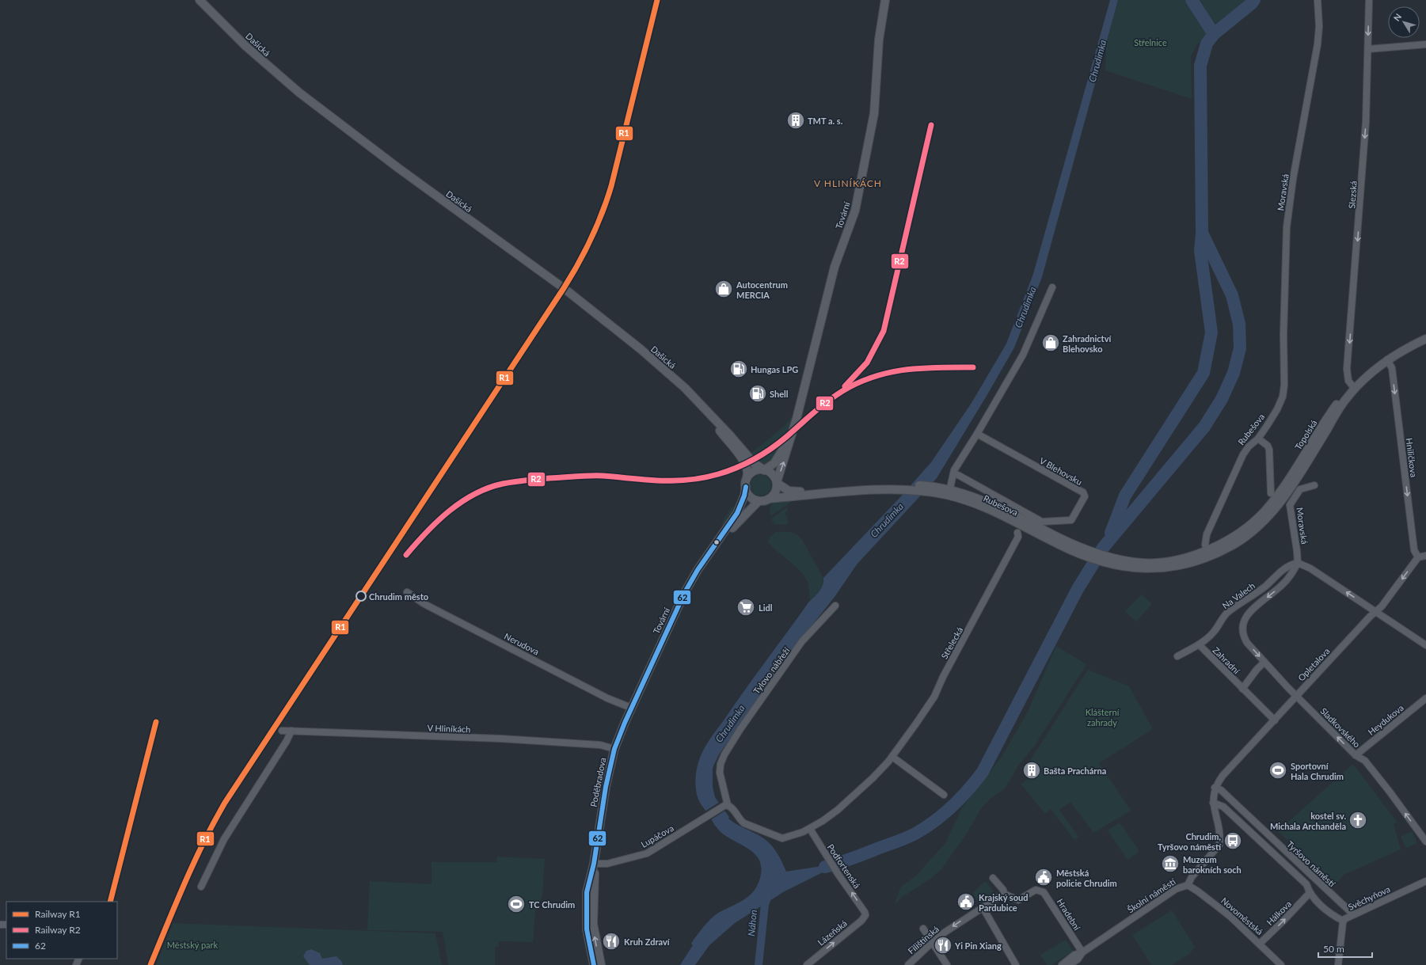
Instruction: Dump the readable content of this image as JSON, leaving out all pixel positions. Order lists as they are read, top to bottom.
{
  "streets": {
    "street": [
      "Dašická",
      "Moravská",
      "Slezská",
      "Tovární",
      "Rubešova",
      "Topolská",
      "Hniličkova",
      "V Blehovsku",
      "Na Valech",
      "Střelecká",
      "Nerudova",
      "Zahradní",
      "Opletalova",
      "Tylovo nábřeží",
      "Heydukova",
      "Sladkovského",
      "V Hliníkách",
      "Poděbradova",
      "Lupáčova",
      "Tyršovo náměstí",
      "Podfortenská",
      "Školní náměstí",
      "Svěchyňova",
      "Hálkova",
      "Hradební",
      "Novoměstská",
      "Lázeňská",
      "Filištínská"
    ]
  },
  "crossings": [
    ["Dašická", "Tovární"],
    ["Dašická", "Rubešova"],
    ["Moravská", "Rubešova"],
    ["Moravská", "Na Valech"],
    ["Moravská", "Sladkovského"],
    ["Slezská", "Topolská"],
    ["Tovární", "Rubešova"],
    ["Tovární", "Nerudova"],
    ["Tovární", "Poděbradova"],
    ["Rubešova", "Topolská"],
    ["Topolská", "Hniličkova"],
    ["Hniličkova", "Opletalova"],
    ["Na Valech", "Zahradní"],
    ["Na Valech", "Sladkovského"],
    ["Střelecká", "Tylovo nábřeží"],
    ["Střelecká", "Podfortenská"],
    ["Nerudova", "Poděbradova"],
    ["Zahradní", "Opletalova"],
    ["Zahradní", "Sladkovského"],
    ["Opletalova", "Sladkovského"],
    ["Opletalova", "Tyršovo náměstí"],
    ["Opletalova", "Školní náměstí"],
    ["Tylovo nábřeží", "Lupáčova"],
    ["Heydukova", "Sladkovského"],
    ["V Hliníkách", "Poděbradova"],
    ["Poděbradova", "Lupáčova"],
    ["Tyršovo náměstí", "Školní náměstí"],
    ["Tyršovo náměstí", "Svěchyňova"],
    ["Podfortenská", "Lázeňská"],
    ["Školní náměstí", "Hradební"],
    ["Školní náměstí", "Novoměstská"],
    ["Hálkova", "Novoměstská"],
    ["Hradební", "Filištínská"]
  ],
  "one_way": [
    "Slezská",
    "Hniličkova",
    "Podfortenská",
    "Hálkova",
    "Lázeňská",
    "Filištínská"
  ],
  "districts": ["V HLINÍKÁCH"],
  "water": ["Chrudimka", "Náhon"],
  "parks": ["Střelnice", "Klášterní zahrady", "Městský park"],
  "places": {
    "building": ["TMT a. s.", "Bašta Prachárna"],
    "shop": ["Autocentrum MERCIA", "Zahradnictví Blehovsko"],
    "fuel station": ["Hungas LPG", "Shell"],
    "other": ["Chrudim město"],
    "supermarket": ["Lidl"],
    "sports": ["Sportovní Hala Chrudim", "TC Chrudim"],
    "church": ["kostel sv. Michala Archanděla"],
    "bus stop": ["Chrudim, Tyršovo náměstí"],
    "museum": ["Muzeum barokních soch"],
    "public building": ["Městská policie Chrudim", "Krajský soud Pardubice"],
    "restaurant": ["Kruh Zdraví", "Yi Pin Xiang"]
  },
  "lines": ["rail line R1", "rail line R2", "transit line 62"],
  "legend": ["Railway R1", "Railway R2", "62"],
  "scale_bar": "50 m",
  "north": "top left"
}
